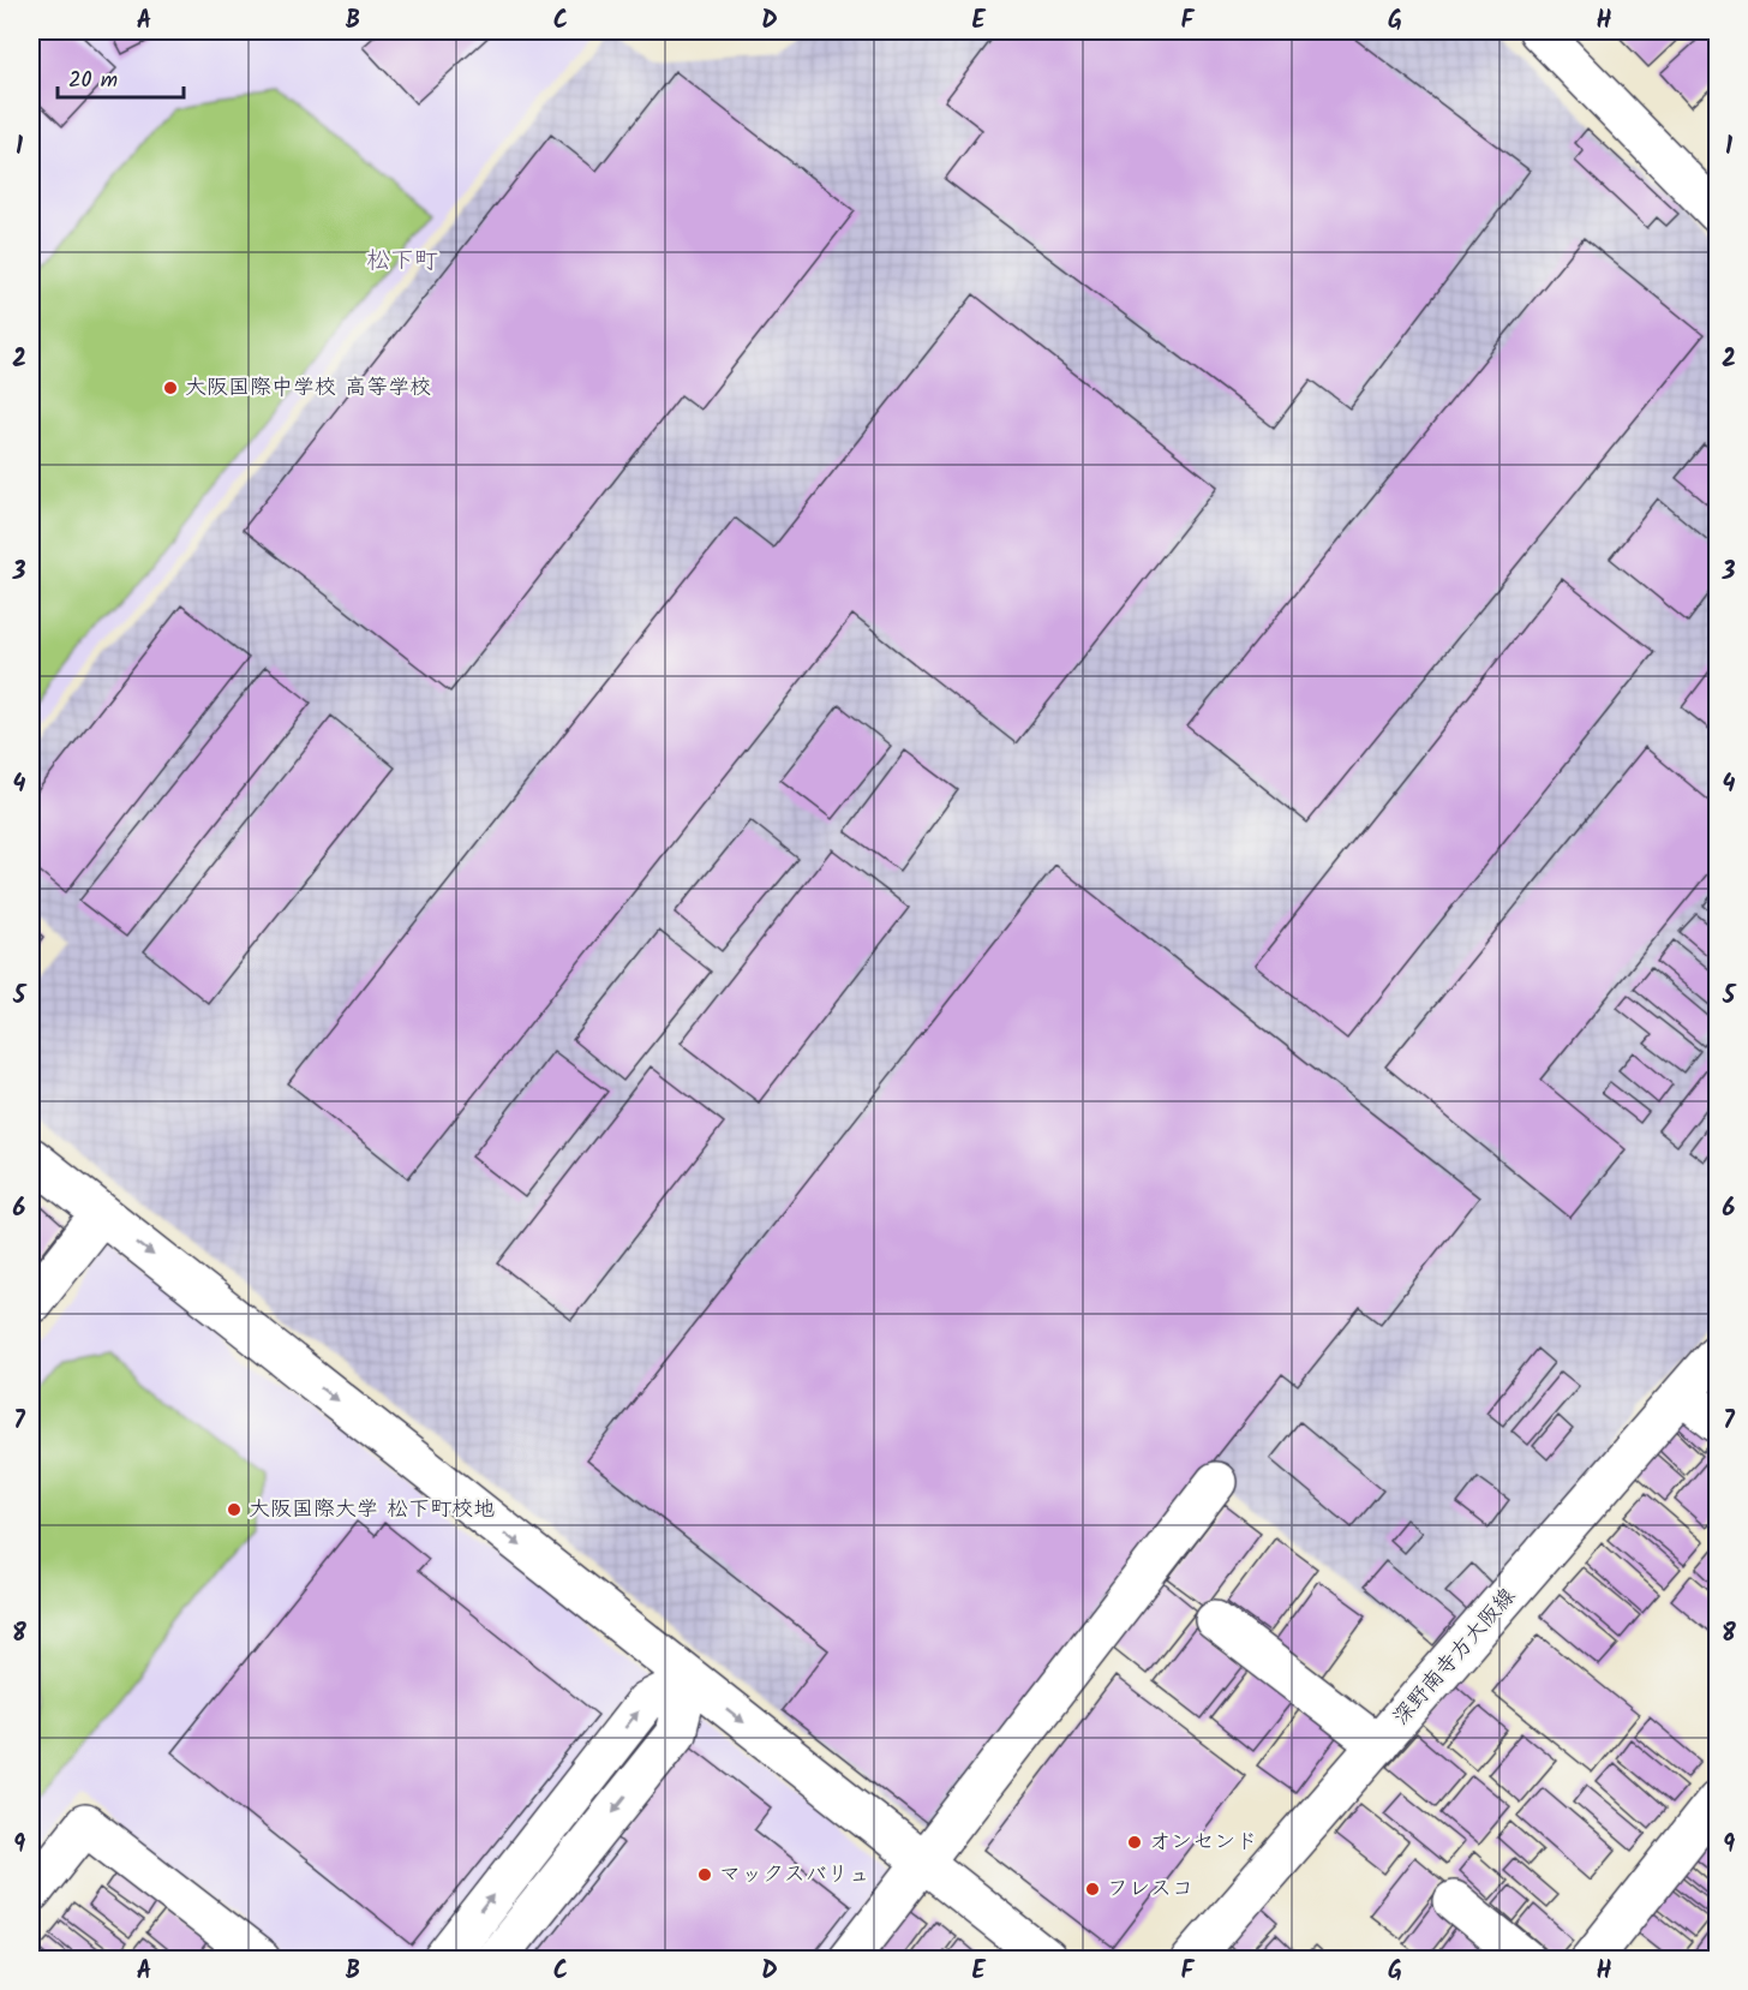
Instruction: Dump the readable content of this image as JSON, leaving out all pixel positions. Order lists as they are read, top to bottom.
{
  "streets": {
    "street": ["深野南寺方大阪線"]
  },
  "districts": ["松下町"],
  "places": [
    "大阪国際中学校 高等学校",
    "大阪国際大学 松下町校地",
    "オンセンド",
    "マックスバリュ",
    "フレスコ"
  ],
  "scale_bar": "20 m",
  "grid": {
    "columns": [
      "A",
      "B",
      "C",
      "D",
      "E",
      "F",
      "G",
      "H"
    ],
    "rows": [
      "1",
      "2",
      "3",
      "4",
      "5",
      "6",
      "7",
      "8",
      "9"
    ]
  }
}
